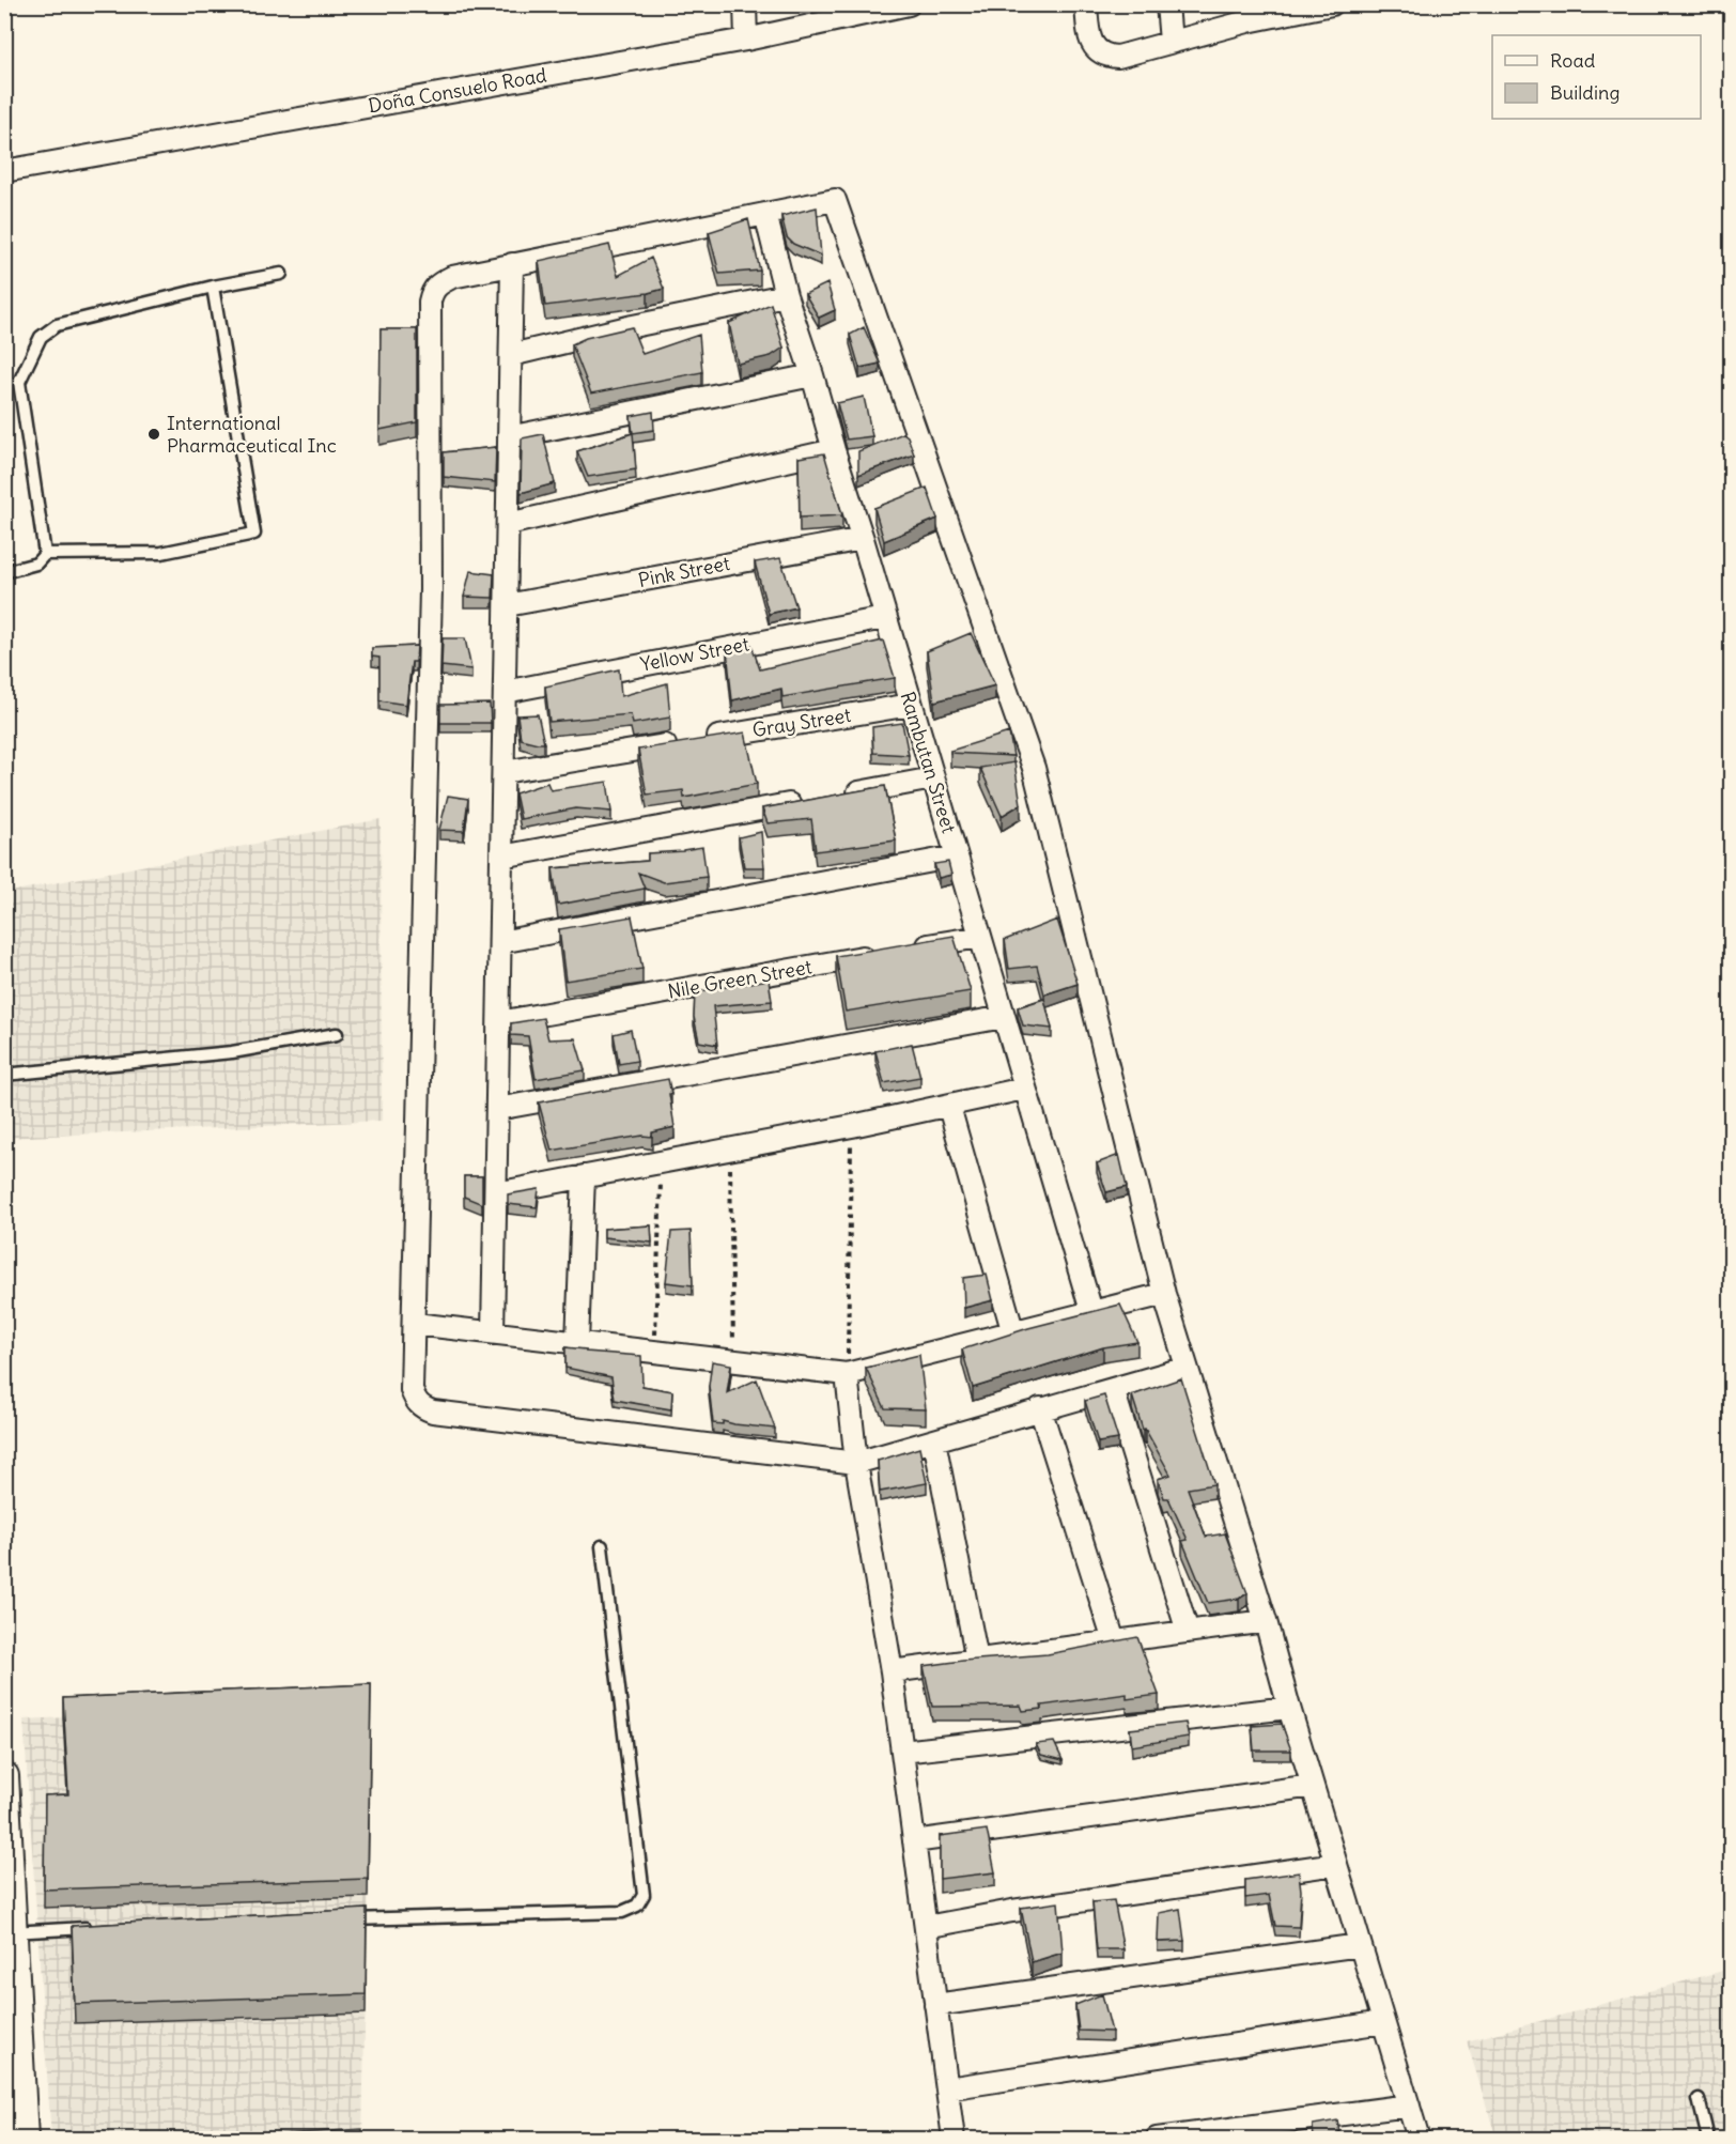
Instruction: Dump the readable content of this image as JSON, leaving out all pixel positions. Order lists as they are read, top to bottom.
{
  "streets": {
    "street": [
      "Doña Consuelo Road",
      "Pink Street",
      "Yellow Street",
      "Gray Street",
      "Rambutan Street",
      "Nile Green Street"
    ]
  },
  "crossings": [
    ["Pink Street", "Rambutan Street"],
    ["Yellow Street", "Rambutan Street"],
    ["Gray Street", "Rambutan Street"]
  ],
  "places": ["International Pharmaceutical Inc"],
  "legend": ["Road", "Building"]
}
